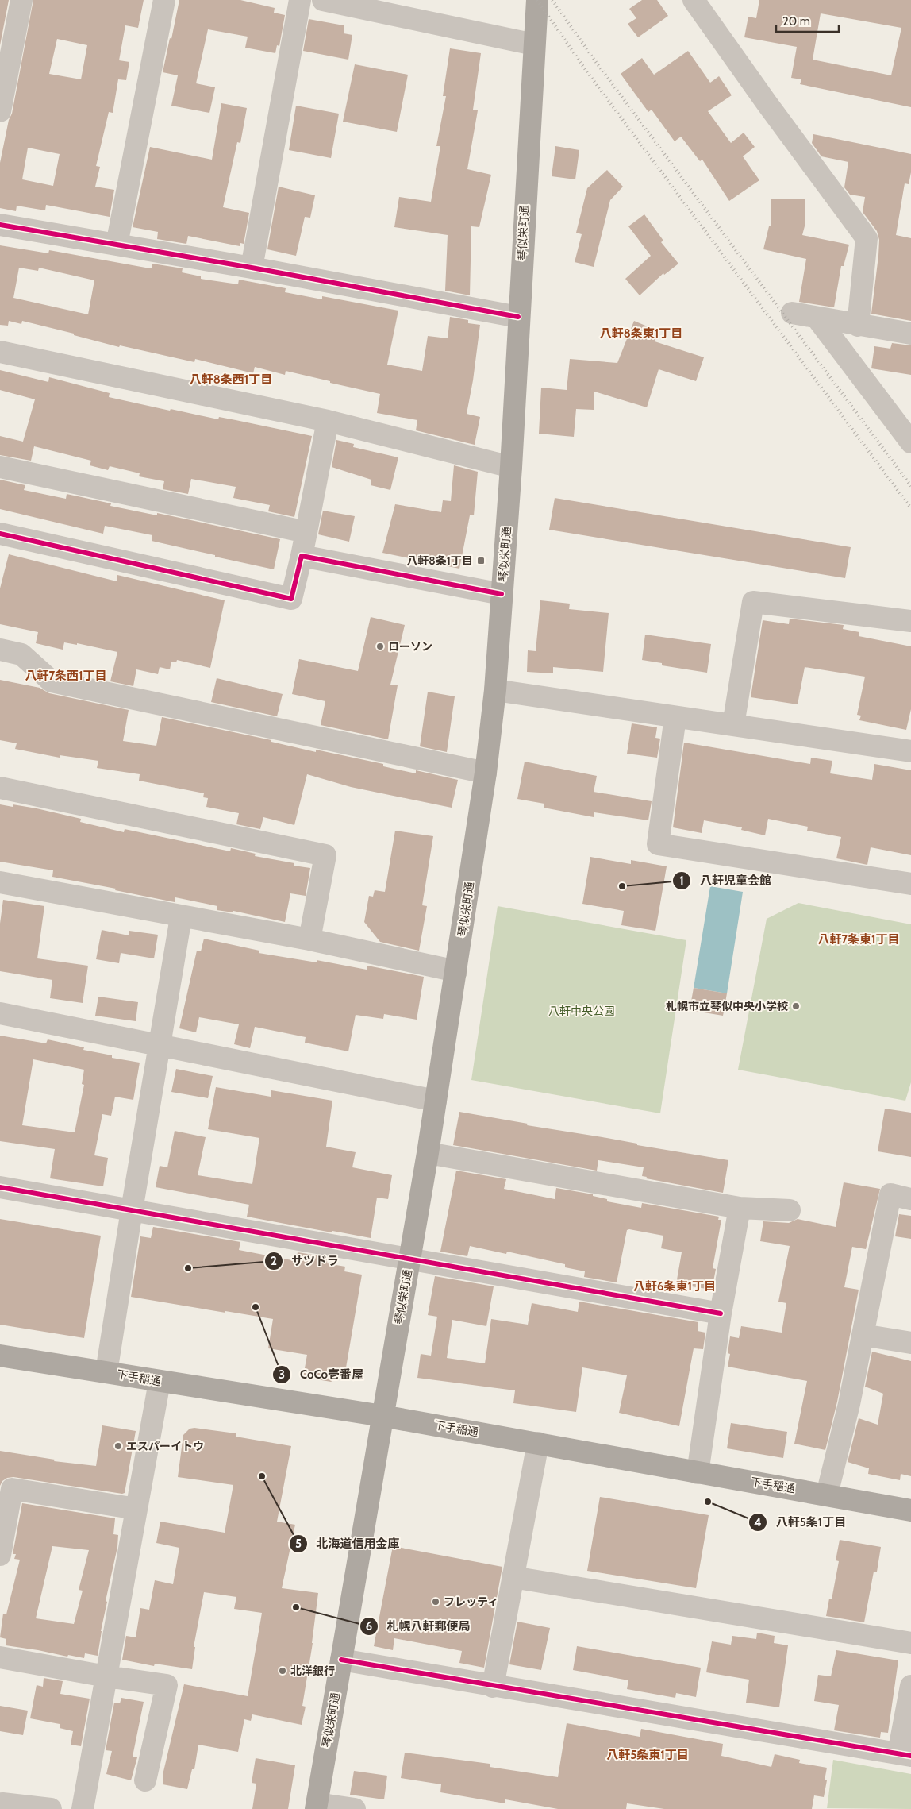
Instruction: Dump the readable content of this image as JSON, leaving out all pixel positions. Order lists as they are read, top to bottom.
{
  "streets": {
    "main road": ["琴似栄町通", "下手稲通"]
  },
  "crossings": [
    ["琴似栄町通", "下手稲通"]
  ],
  "districts": [
    "八軒8条東1丁目",
    "八軒8条西1丁目",
    "八軒7条西1丁目",
    "八軒7条東1丁目",
    "八軒6条東1丁目",
    "八軒5条東1丁目"
  ],
  "parks": ["八軒中央公園"],
  "places": {
    "transit": ["八軒8条1丁目"],
    "other": [
      "ローソン",
      "八軒児童会館",
      "札幌市立琴似中央小学校",
      "サツドラ",
      "CoCo壱番屋",
      "エスパーイトウ",
      "北海道信用金庫",
      "八軒5条1丁目",
      "フレッティ",
      "札幌八軒郵便局",
      "北洋銀行"
    ]
  },
  "scale_bar": "20 m"
}
